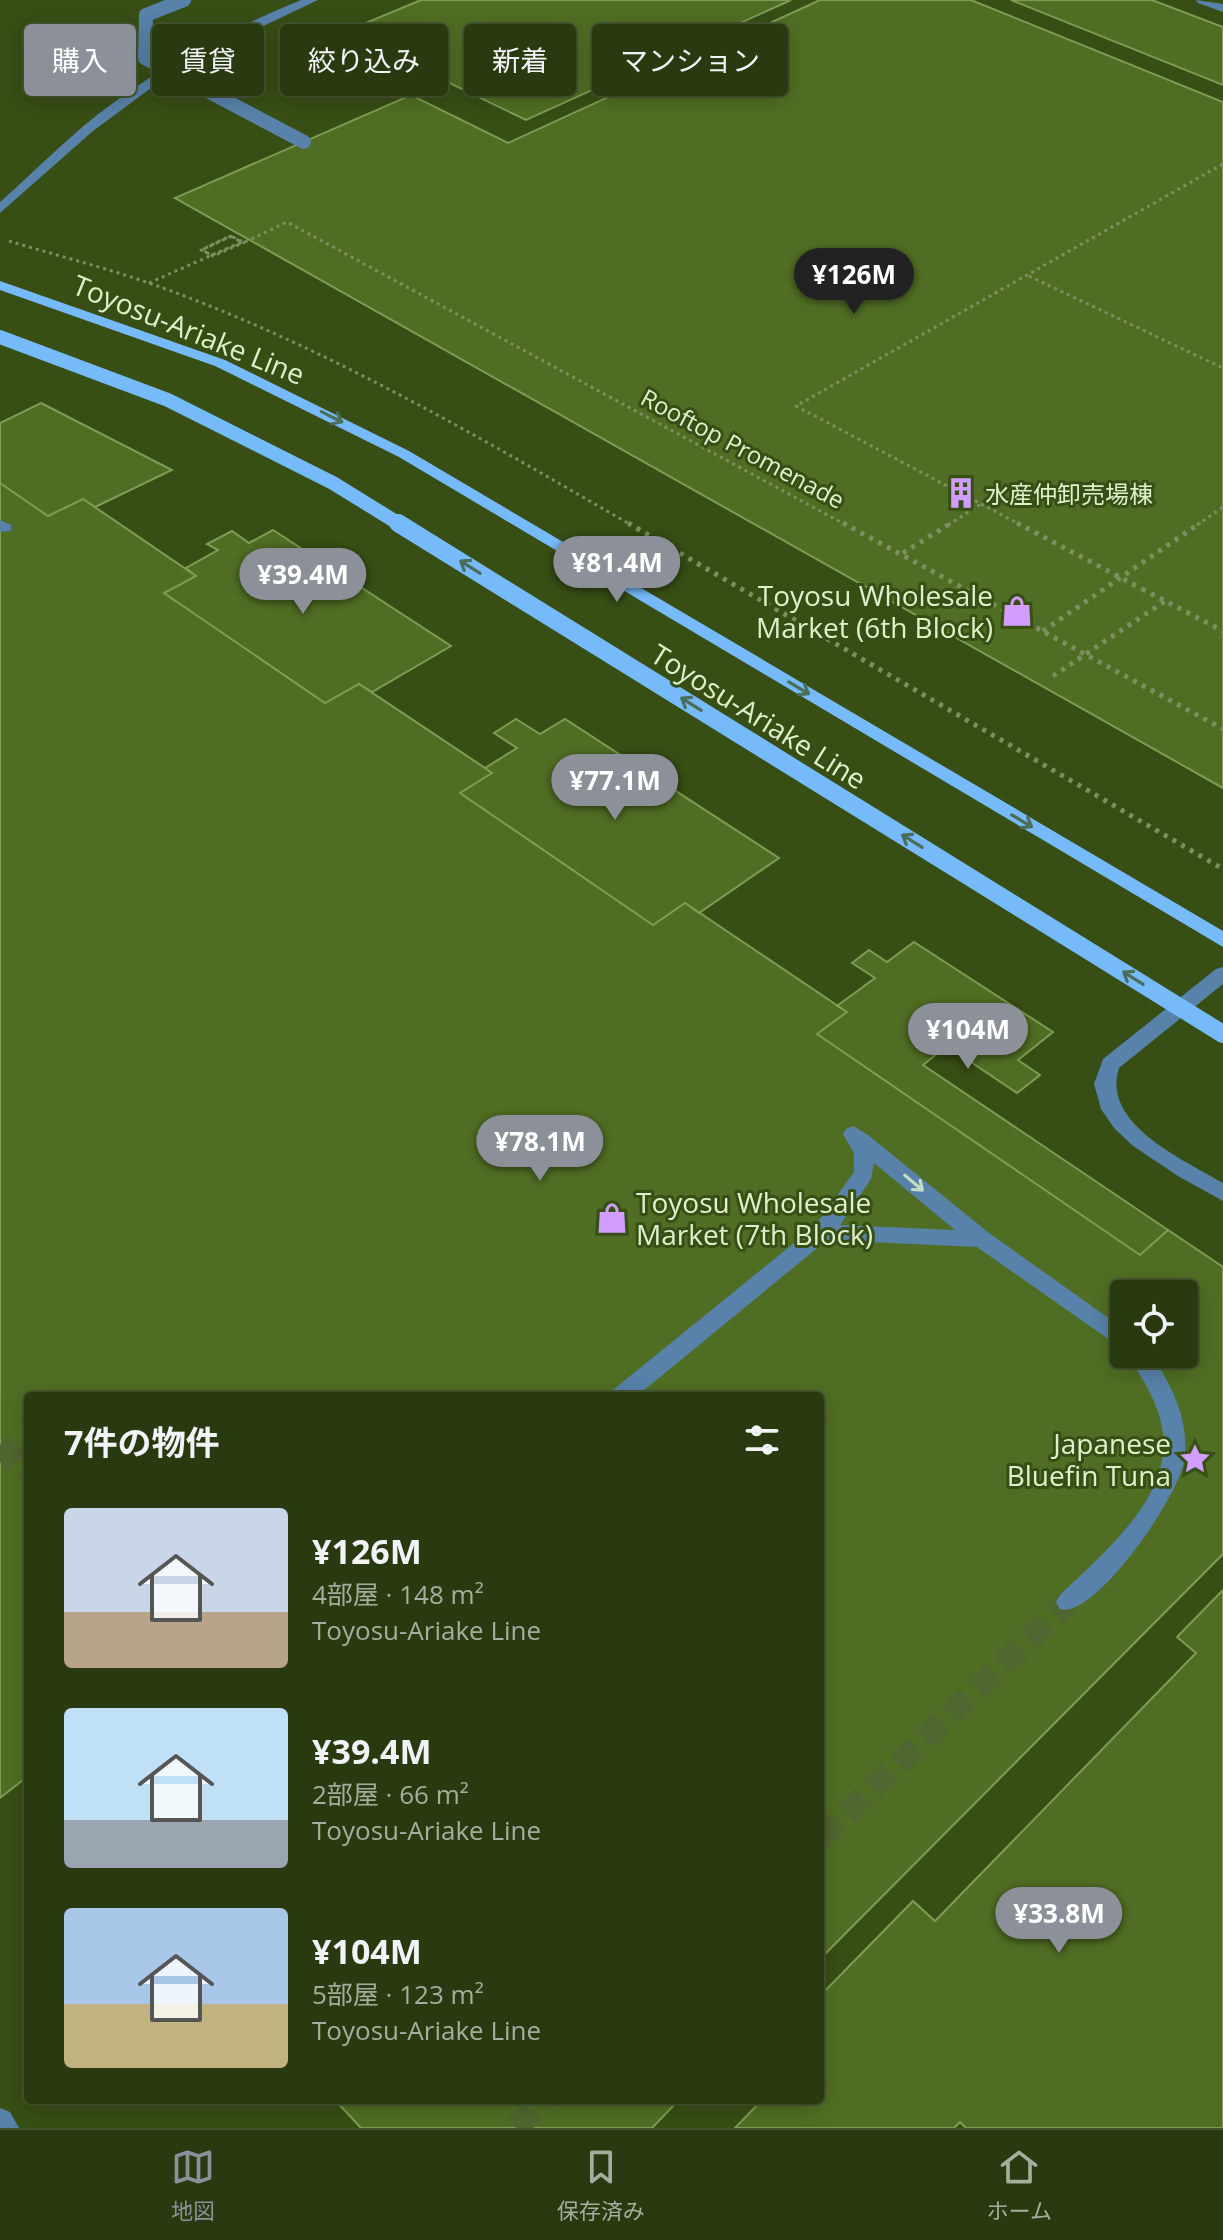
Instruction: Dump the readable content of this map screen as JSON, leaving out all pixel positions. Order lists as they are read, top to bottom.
{
  "streets": {
    "main road": ["Toyosu-Ariake Line"],
    "path": ["Rooftop Promenade"]
  },
  "places": {
    "building": ["水産仲卸売場棟"],
    "shop": ["Toyosu Wholesale Market (6th Block)", "Toyosu Wholesale Market (7th Block)"],
    "place": ["Japanese Bluefin Tuna"]
  },
  "page": {
    "chip": [
      "購入",
      "賃貸",
      "絞り込み",
      "新着",
      "マンション"
    ],
    "price": [
      "¥126M",
      "¥81.4M",
      "¥39.4M",
      "¥77.1M",
      "¥104M",
      "¥78.1M",
      "¥33.8M"
    ],
    "heading": "7件の物件",
    "list": [
      {
        "name": "¥126M",
        "note": "4部屋 · 148 m² · Toyosu-Ariake Line"
      },
      {
        "name": "¥39.4M",
        "note": "2部屋 · 66 m² · Toyosu-Ariake Line"
      },
      {
        "name": "¥104M",
        "note": "5部屋 · 123 m² · Toyosu-Ariake Line"
      }
    ],
    "tabs": ["地図", "保存済み", "ホーム"]
  }
}
